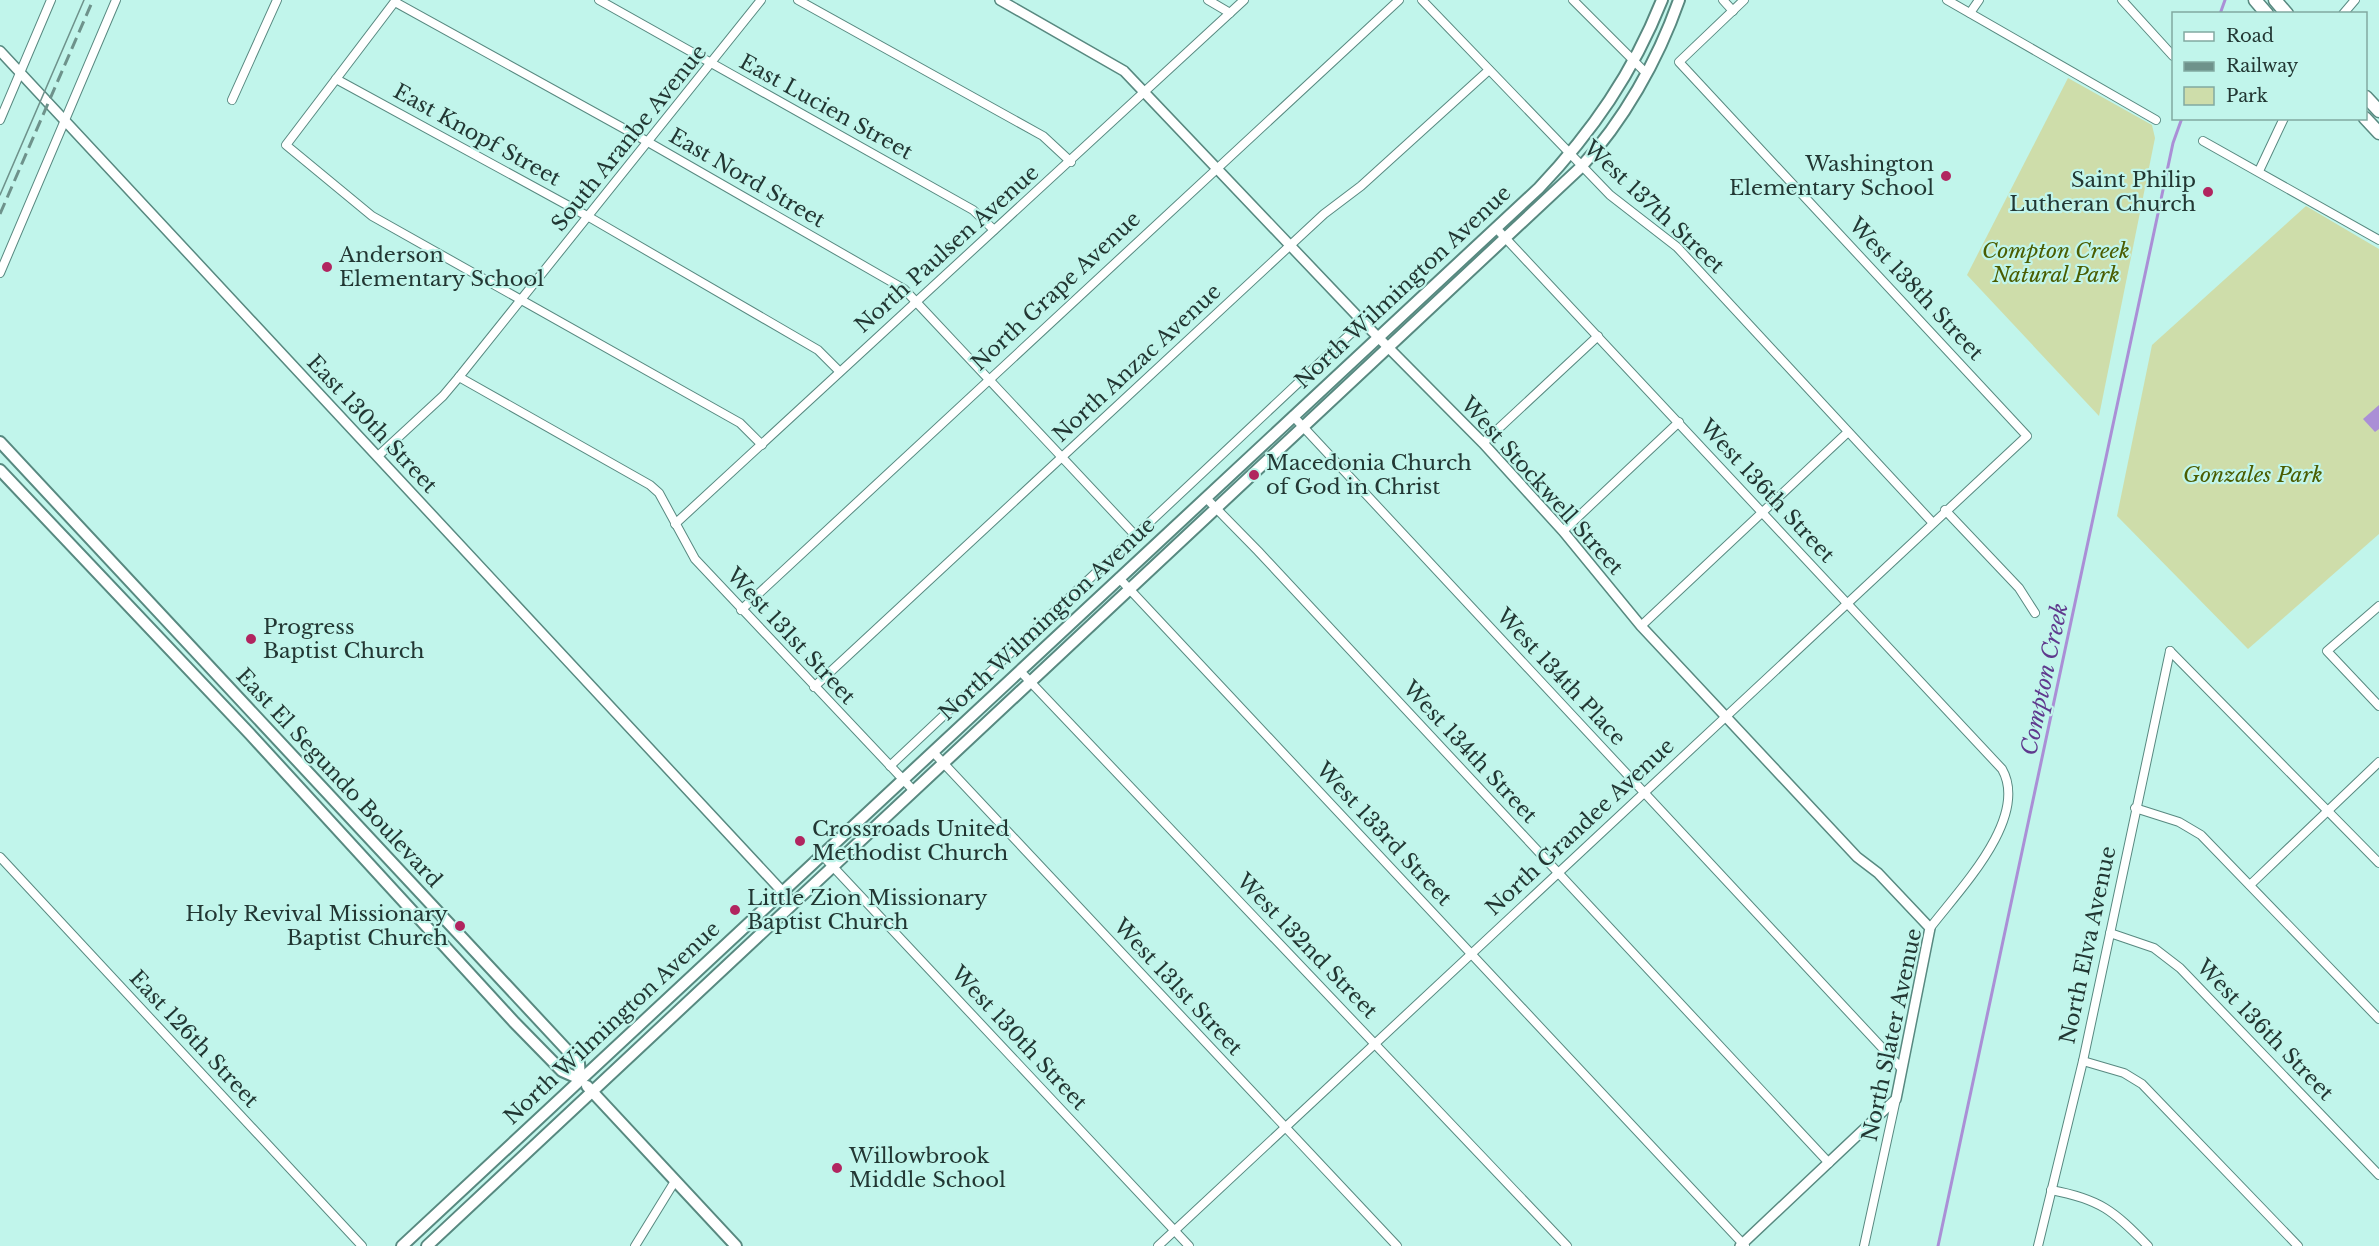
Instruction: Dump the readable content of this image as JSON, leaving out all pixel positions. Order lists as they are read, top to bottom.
{
  "streets": {
    "main road": ["North Wilmington Avenue", "East El Segundo Boulevard"],
    "street": [
      "East Lucien Street",
      "East Knopf Street",
      "South Aranbe Avenue",
      "East Nord Street",
      "West 137th Street",
      "North Paulsen Avenue",
      "West 138th Street",
      "North Grape Avenue",
      "North Anzac Avenue",
      "East 130th Street",
      "West Stockwell Street",
      "West 136th Street",
      "West 131st Street",
      "West 134th Place",
      "West 134th Street",
      "North Grandee Avenue",
      "West 133rd Street",
      "North Elva Avenue",
      "West 132nd Street",
      "North Slater Avenue",
      "West 130th Street",
      "East 126th Street"
    ]
  },
  "crossings": [
    ["East Lucien Street", "South Aranbe Avenue"],
    ["East Lucien Street", "North Paulsen Avenue"],
    ["East Knopf Street", "South Aranbe Avenue"],
    ["East Knopf Street", "North Paulsen Avenue"],
    ["South Aranbe Avenue", "East Nord Street"],
    ["South Aranbe Avenue", "East 130th Street"],
    ["South Aranbe Avenue", "West 131st Street"],
    ["East Nord Street", "North Paulsen Avenue"],
    ["East Nord Street", "North Grape Avenue"],
    ["East Nord Street", "North Anzac Avenue"],
    ["West 137th Street", "North Wilmington Avenue"],
    ["West 137th Street", "North Anzac Avenue"],
    ["West 137th Street", "North Grandee Avenue"],
    ["North Paulsen Avenue", "West Stockwell Street"],
    ["North Paulsen Avenue", "West 131st Street"],
    ["North Wilmington Avenue", "East 130th Street"],
    ["North Wilmington Avenue", "West Stockwell Street"],
    ["North Wilmington Avenue", "West 136th Street"],
    ["North Wilmington Avenue", "West 131st Street"],
    ["North Wilmington Avenue", "West 134th Place"],
    ["North Wilmington Avenue", "West 134th Street"],
    ["North Wilmington Avenue", "East El Segundo Boulevard"],
    ["North Wilmington Avenue", "West 133rd Street"],
    ["North Wilmington Avenue", "West 132nd Street"],
    ["North Wilmington Avenue", "West 130th Street"],
    ["West 138th Street", "North Grandee Avenue"],
    ["North Grape Avenue", "West Stockwell Street"],
    ["North Grape Avenue", "West 131st Street"],
    ["North Anzac Avenue", "West Stockwell Street"],
    ["North Anzac Avenue", "West 131st Street"],
    ["West Stockwell Street", "North Grandee Avenue"],
    ["West Stockwell Street", "North Slater Avenue"],
    ["West 136th Street", "North Grandee Avenue"],
    ["West 136th Street", "North Elva Avenue"],
    ["West 136th Street", "North Slater Avenue"],
    ["West 131st Street", "North Grandee Avenue"],
    ["West 134th Place", "North Grandee Avenue"],
    ["West 134th Place", "North Slater Avenue"],
    ["West 134th Street", "North Grandee Avenue"],
    ["North Grandee Avenue", "West 133rd Street"],
    ["North Grandee Avenue", "West 132nd Street"],
    ["North Grandee Avenue", "West 130th Street"]
  ],
  "water": ["Compton Creek"],
  "parks": ["Compton Creek Natural Park", "Gonzales Park"],
  "places": [
    "Washington Elementary School",
    "Saint Philip Lutheran Church",
    "Anderson Elementary School",
    "Macedonia Church of God in Christ",
    "Progress Baptist Church",
    "Crossroads United Methodist Church",
    "Little Zion Missionary Baptist Church",
    "Holy Revival Missionary Baptist Church",
    "Willowbrook Middle School"
  ],
  "legend": ["Road", "Railway", "Park"]
}
